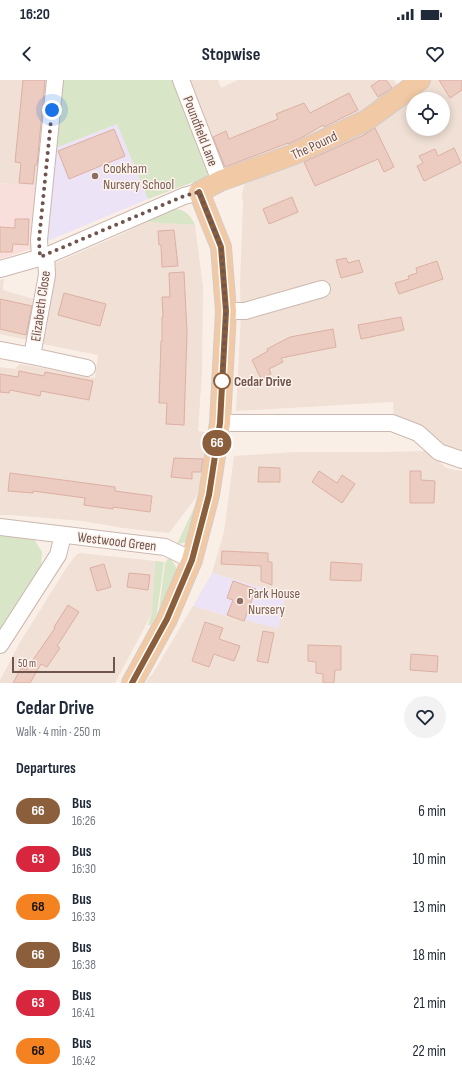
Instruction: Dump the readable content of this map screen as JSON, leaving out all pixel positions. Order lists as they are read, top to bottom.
{
  "streets": {
    "main road": ["The Pound"],
    "street": ["Poundfield Lane", "Elizabeth Close", "Westwood Green"]
  },
  "crossings": [
    ["Poundfield Lane", "The Pound"]
  ],
  "places": ["Cookham Nursery School", "Cedar Drive", "Park House Nursery"],
  "lines": ["bus line 66"],
  "scale_bar": "50 m",
  "page": {
    "status": "16:20",
    "header": "Stopwise",
    "on_map": "66",
    "scale": "50 m",
    "heading": [
      ["Cedar Drive", "Walk · 4 min · 250 m"],
      "Departures"
    ],
    "list": [
      {
        "mark": "66",
        "name": "Bus",
        "note": "16:26",
        "value": "6 min"
      },
      {
        "mark": "63",
        "name": "Bus",
        "note": "16:30",
        "value": "10 min"
      },
      {
        "mark": "68",
        "name": "Bus",
        "note": "16:33",
        "value": "13 min"
      },
      {
        "mark": "66",
        "name": "Bus",
        "note": "16:38",
        "value": "18 min"
      },
      {
        "mark": "63",
        "name": "Bus",
        "note": "16:41",
        "value": "21 min"
      },
      {
        "mark": "68",
        "name": "Bus",
        "note": "16:42",
        "value": "22 min"
      }
    ]
  }
}
